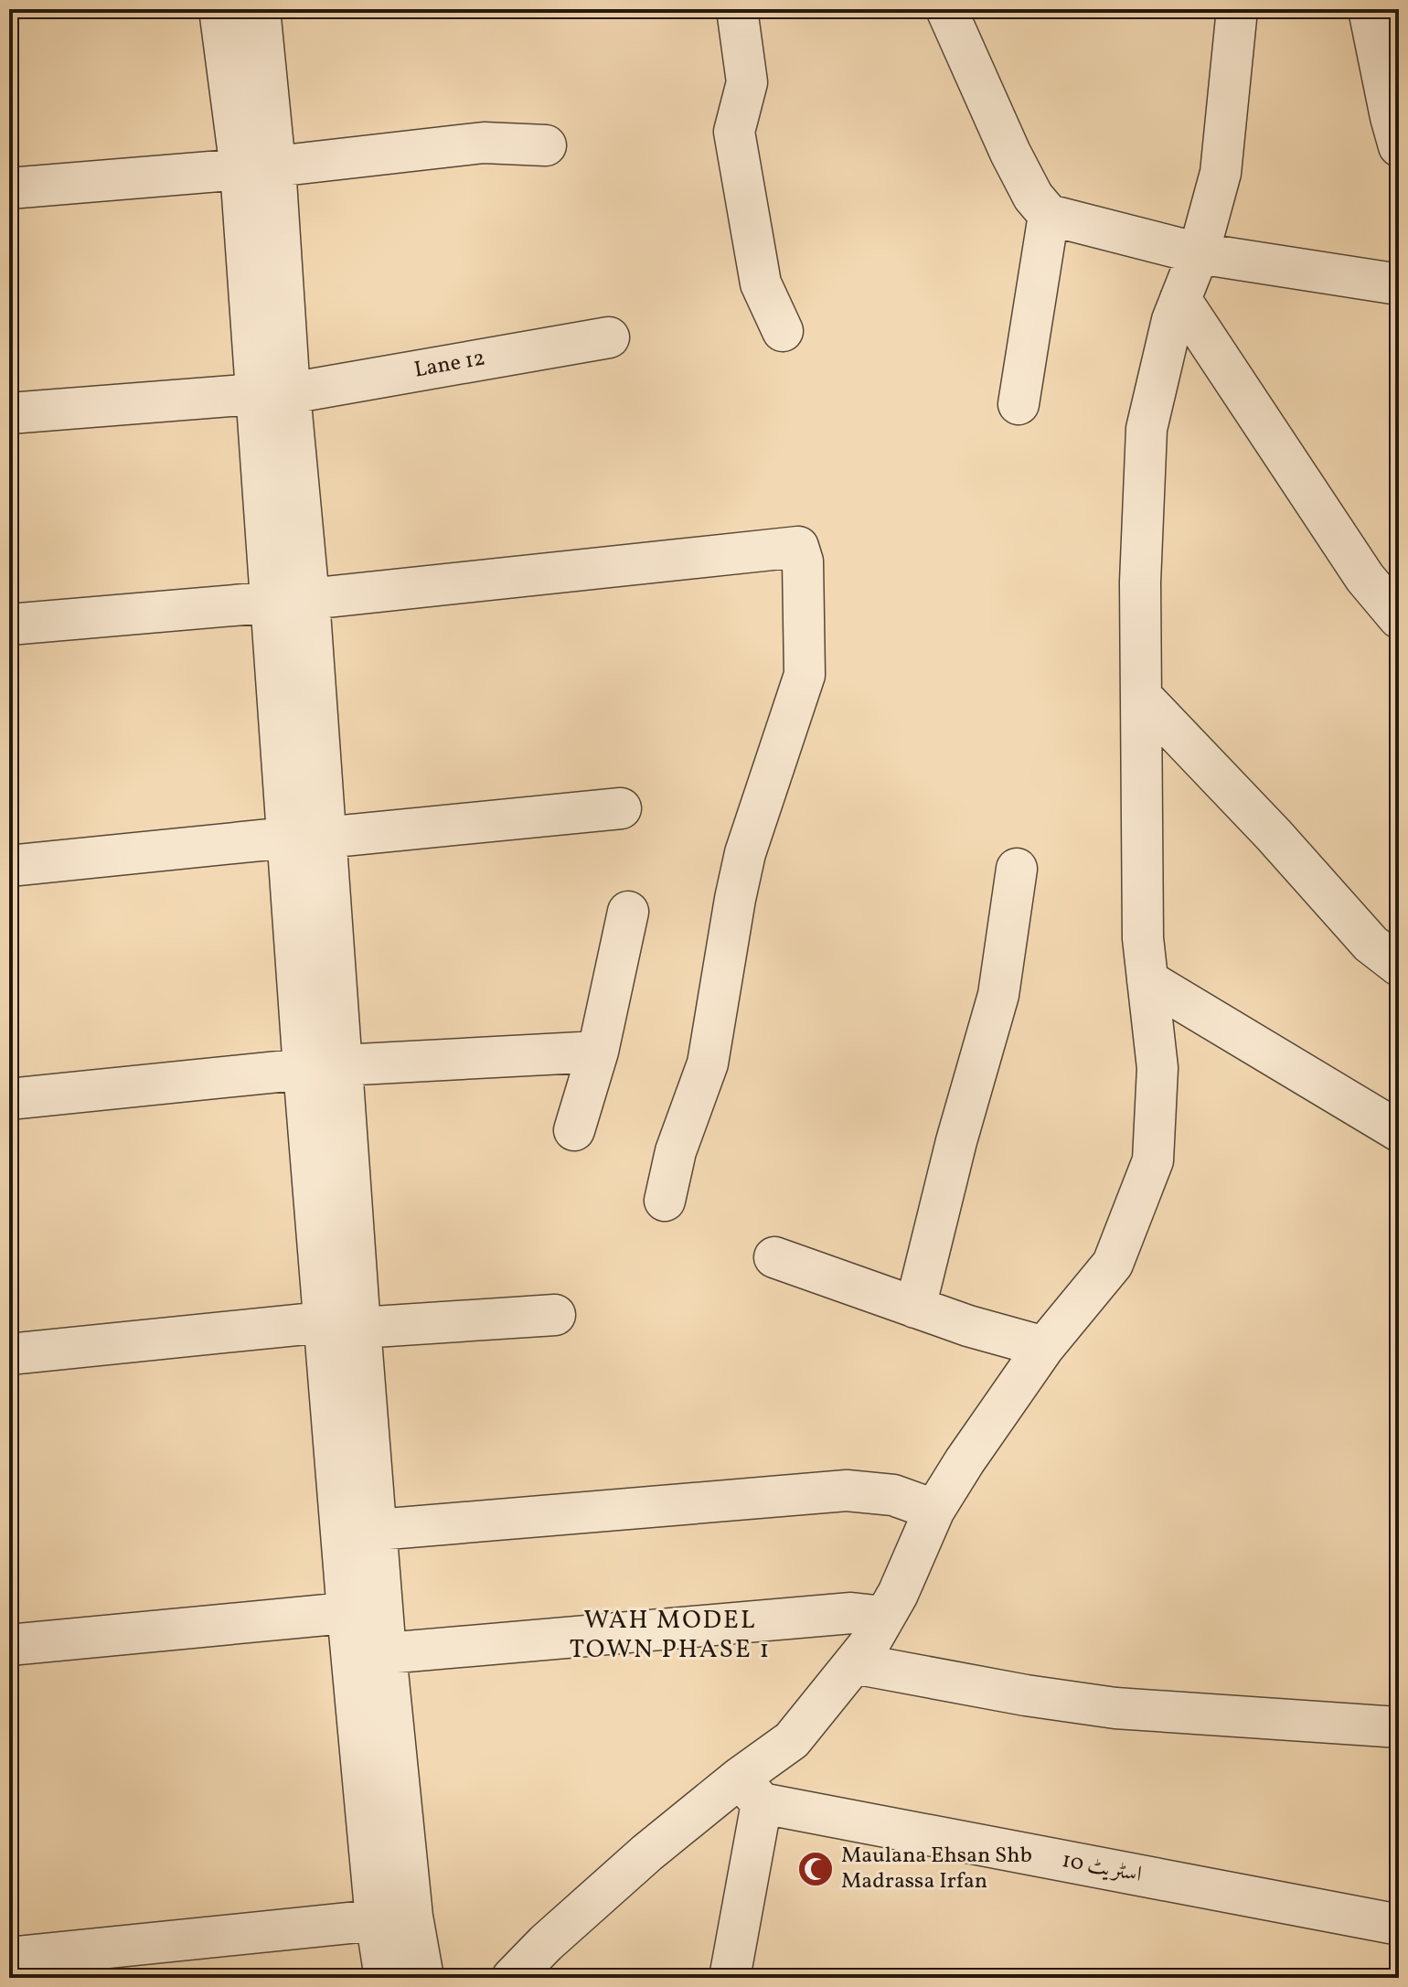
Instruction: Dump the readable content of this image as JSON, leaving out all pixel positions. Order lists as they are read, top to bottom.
{
  "streets": {
    "street": ["Lane 12", "اسٹریٹ 10"]
  },
  "districts": ["WAH MODEL TOWN PHASE 1"],
  "places": {
    "mosque": ["Maulana Ehsan Shb Madrassa Irfan"]
  }
}
